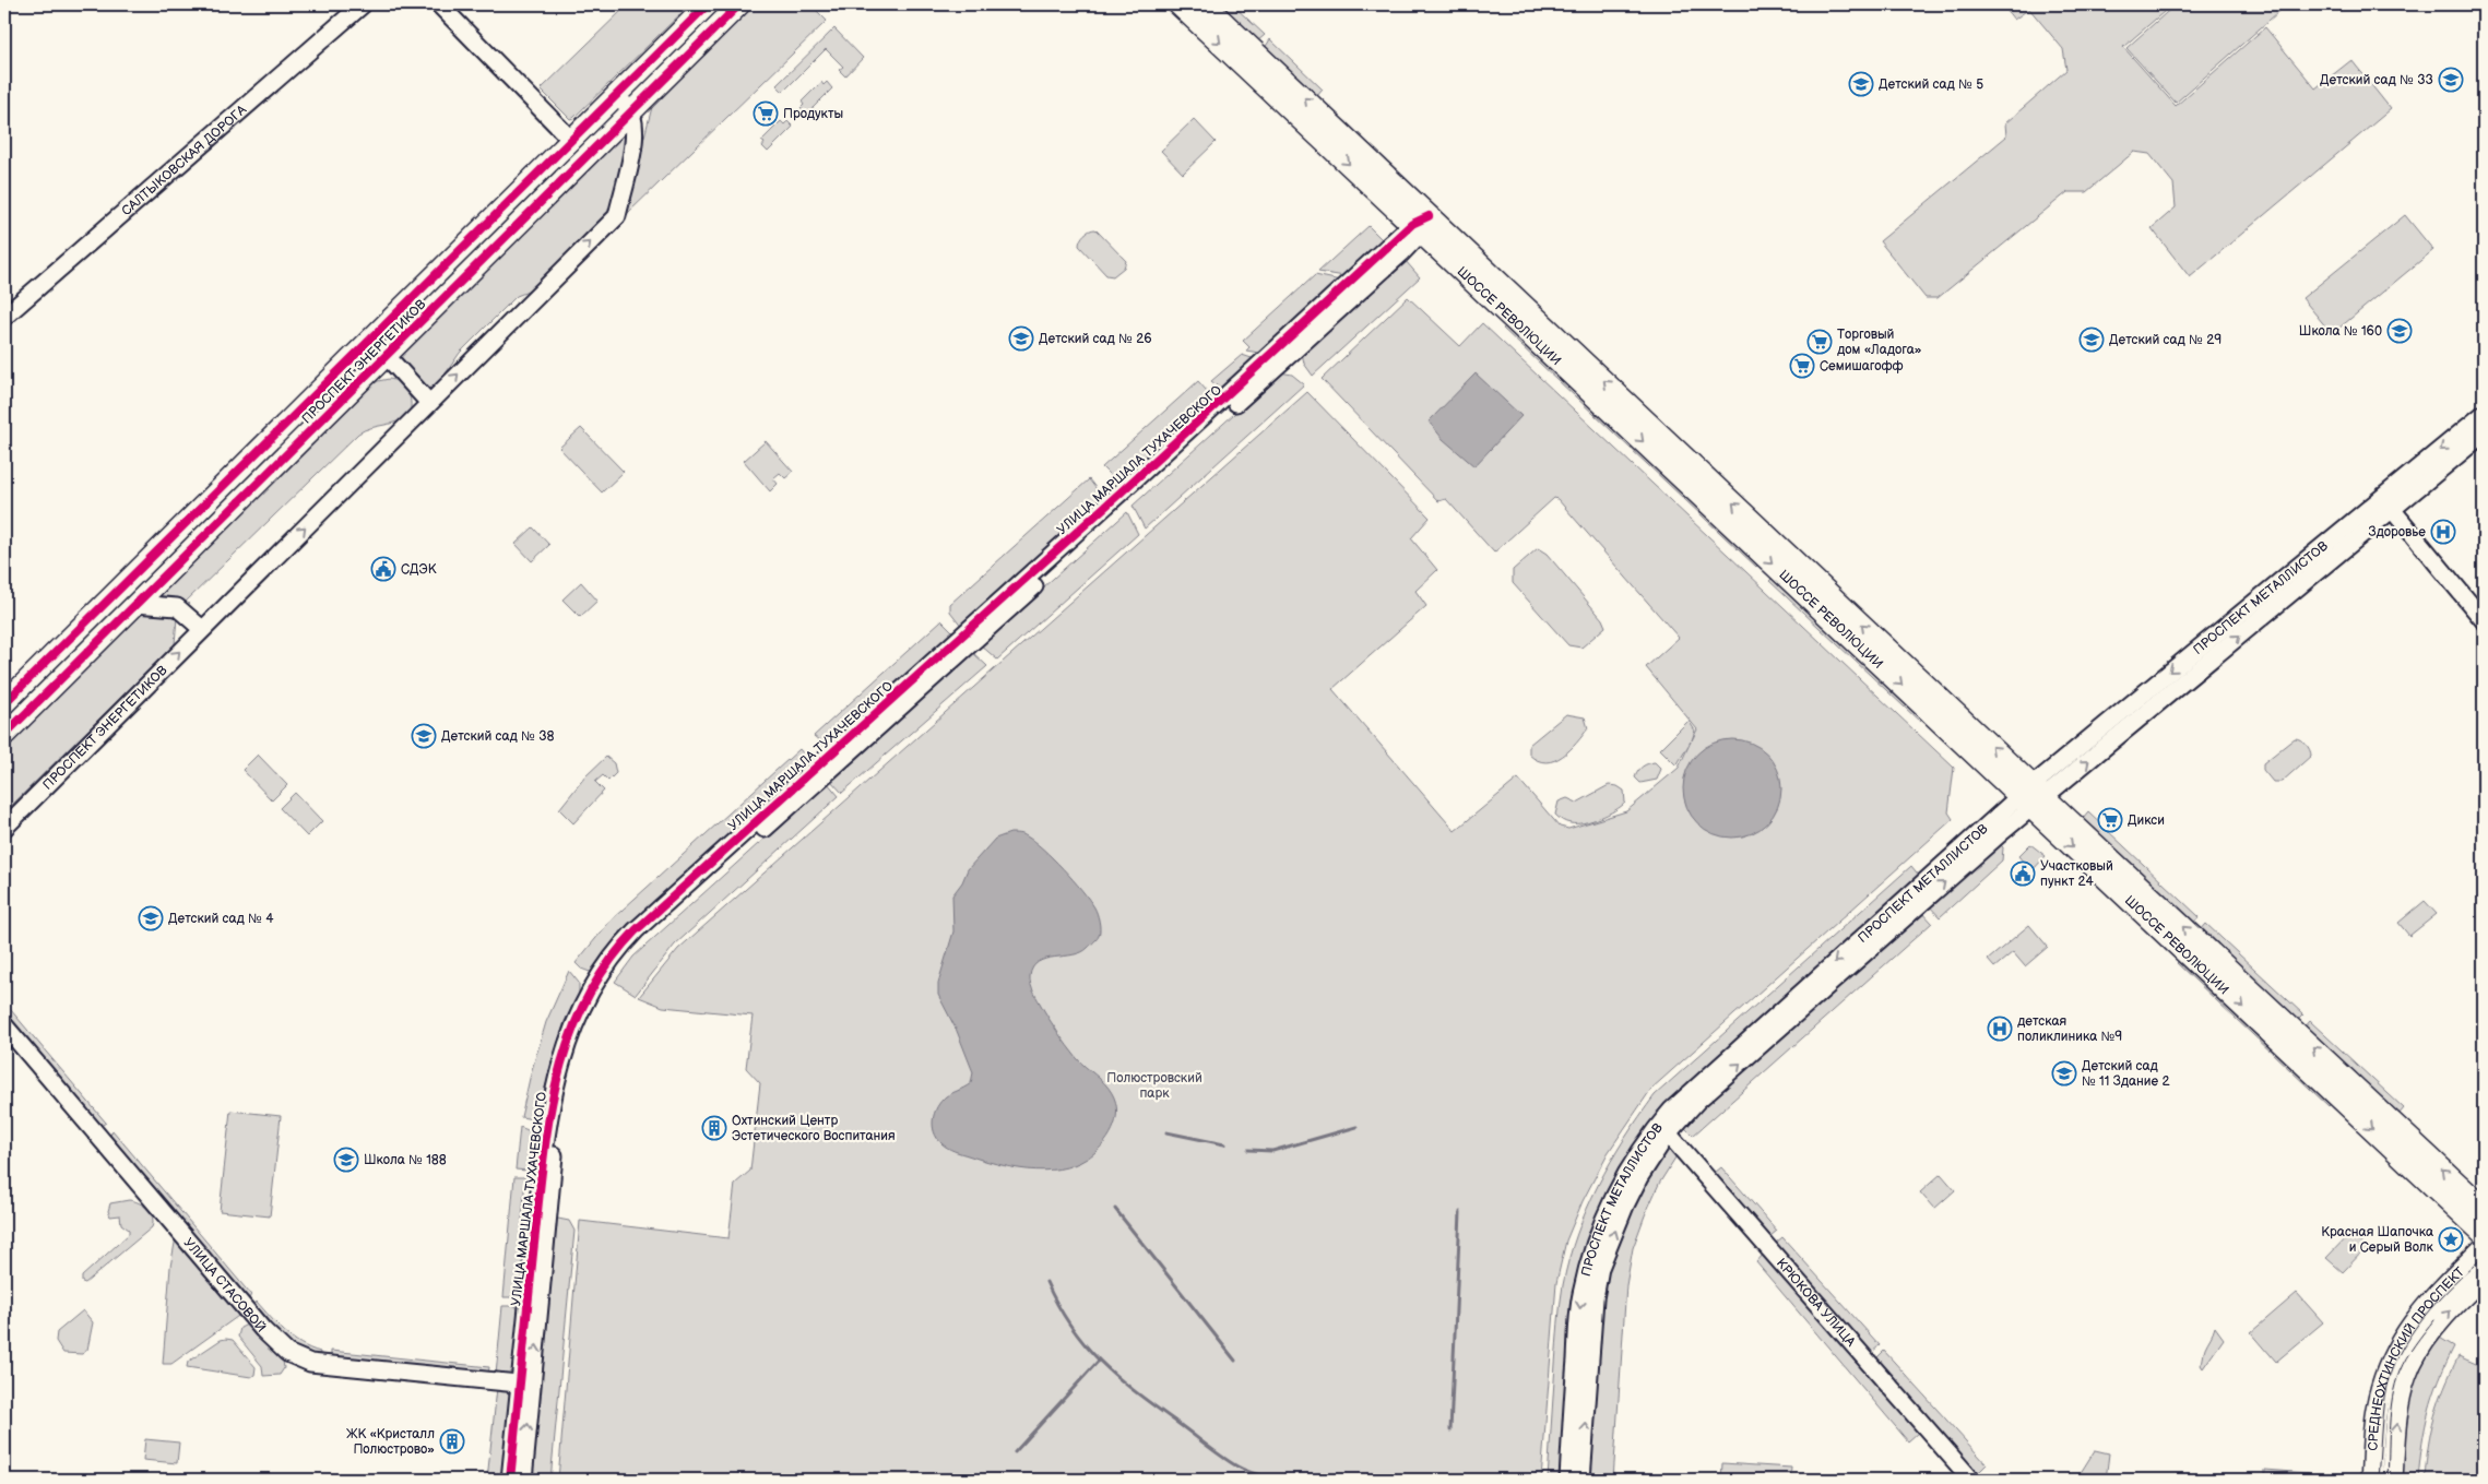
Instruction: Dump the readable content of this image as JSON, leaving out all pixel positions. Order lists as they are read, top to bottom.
{
  "streets": {
    "main road": ["ШОССЕ РЕВОЛЮЦИИ", "ПРОСПЕКТ ЭНЕРГЕТИКОВ", "СРЕДНЕОХТИНСКИЙ ПРОСПЕКТ"],
    "street": [
      "САЛТЫКОВСКАЯ ДОРОГА",
      "УЛИЦА МАРШАЛА ТУХАЧЕВСКОГО",
      "ПРОСПЕКТ МЕТАЛЛИСТОВ",
      "УЛИЦА СТАСОВОЙ",
      "КРЮКОВА УЛИЦА"
    ]
  },
  "crossings": [
    ["ШОССЕ РЕВОЛЮЦИИ", "УЛИЦА МАРШАЛА ТУХАЧЕВСКОГО"],
    ["ШОССЕ РЕВОЛЮЦИИ", "ПРОСПЕКТ МЕТАЛЛИСТОВ"],
    ["УЛИЦА МАРШАЛА ТУХАЧЕВСКОГО", "УЛИЦА СТАСОВОЙ"],
    ["ПРОСПЕКТ МЕТАЛЛИСТОВ", "КРЮКОВА УЛИЦА"]
  ],
  "parks": ["Полюстровский парк"],
  "places": {
    "school or university": [
      "Детский сад № 33",
      "Детский сад № 5",
      "Школа № 160",
      "Детский сад № 26",
      "Детский сад № 29",
      "Детский сад № 38",
      "Детский сад № 4",
      "Детский сад № 11 Здание 2",
      "Школа № 188"
    ],
    "supermarket": [
      "Продукты",
      "Торговый дом «Ладога»",
      "Семишагофф",
      "Дикси"
    ],
    "hospital": ["Здоровье", "детская поликлиника №9"],
    "public building": ["СДЭК", "Участковый пункт 24"],
    "building": ["Охтинский Центр Эстетического Воспитания", "ЖК «Кристалл Полюстрово»"],
    "place": ["Красная Шапочка и Серый Волк"]
  }
}
